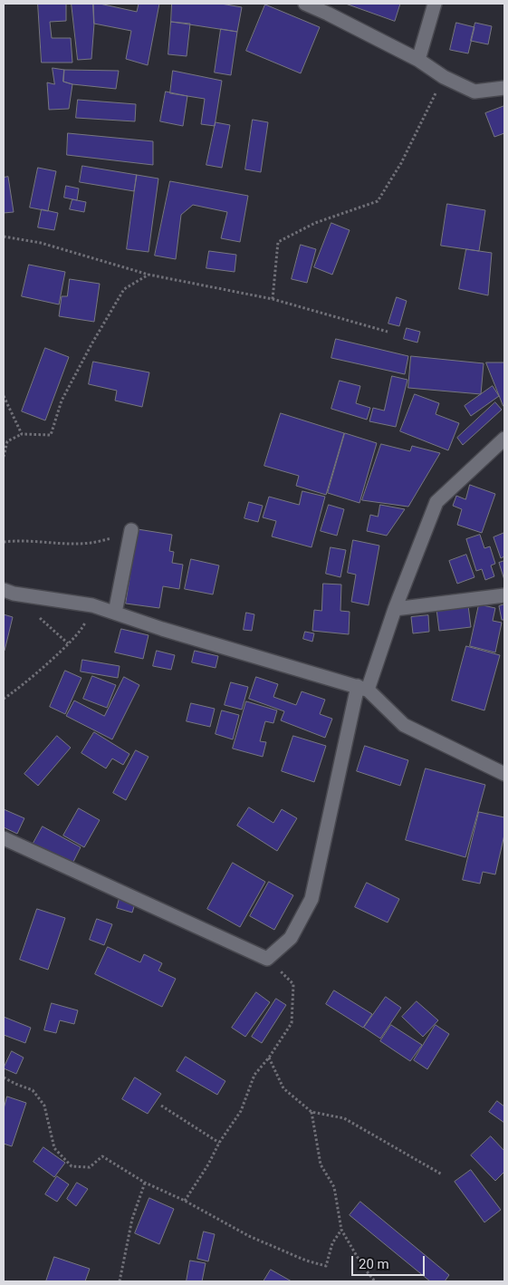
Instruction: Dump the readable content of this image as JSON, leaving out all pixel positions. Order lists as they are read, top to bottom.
{
  "scale_bar": "20 m"
}
